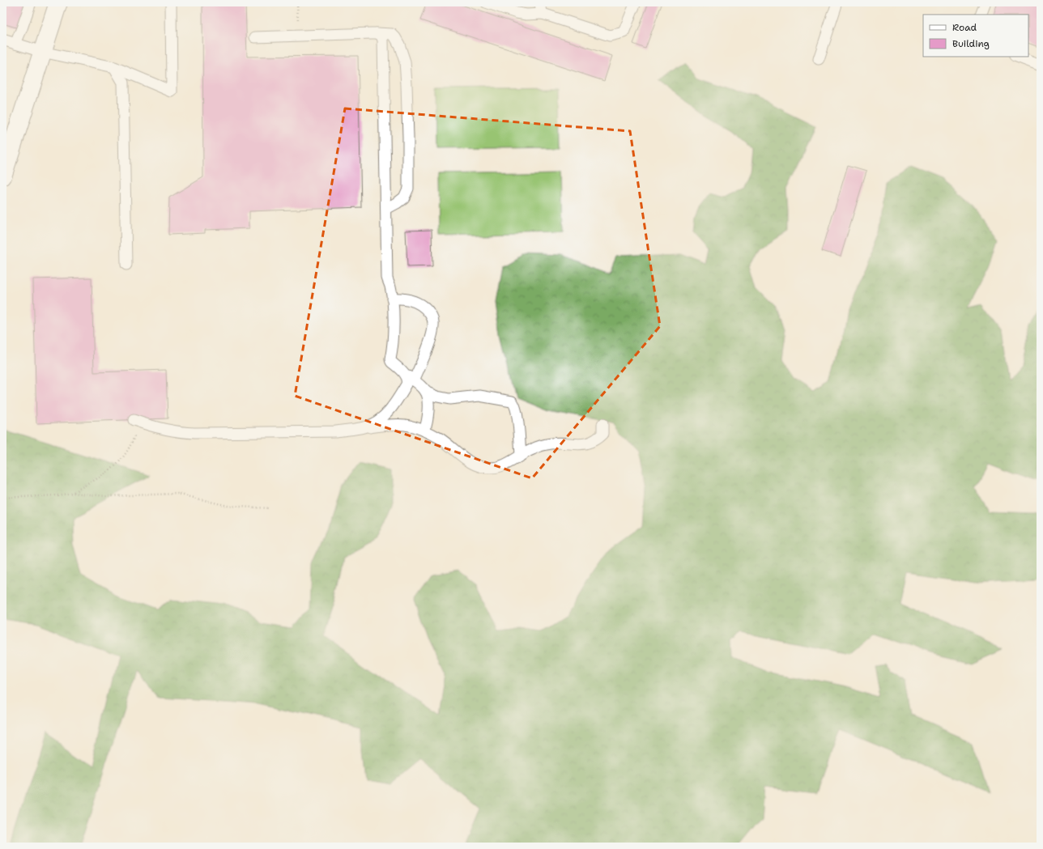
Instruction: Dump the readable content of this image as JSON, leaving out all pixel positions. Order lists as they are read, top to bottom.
{
  "legend": ["Road", "Building"]
}
